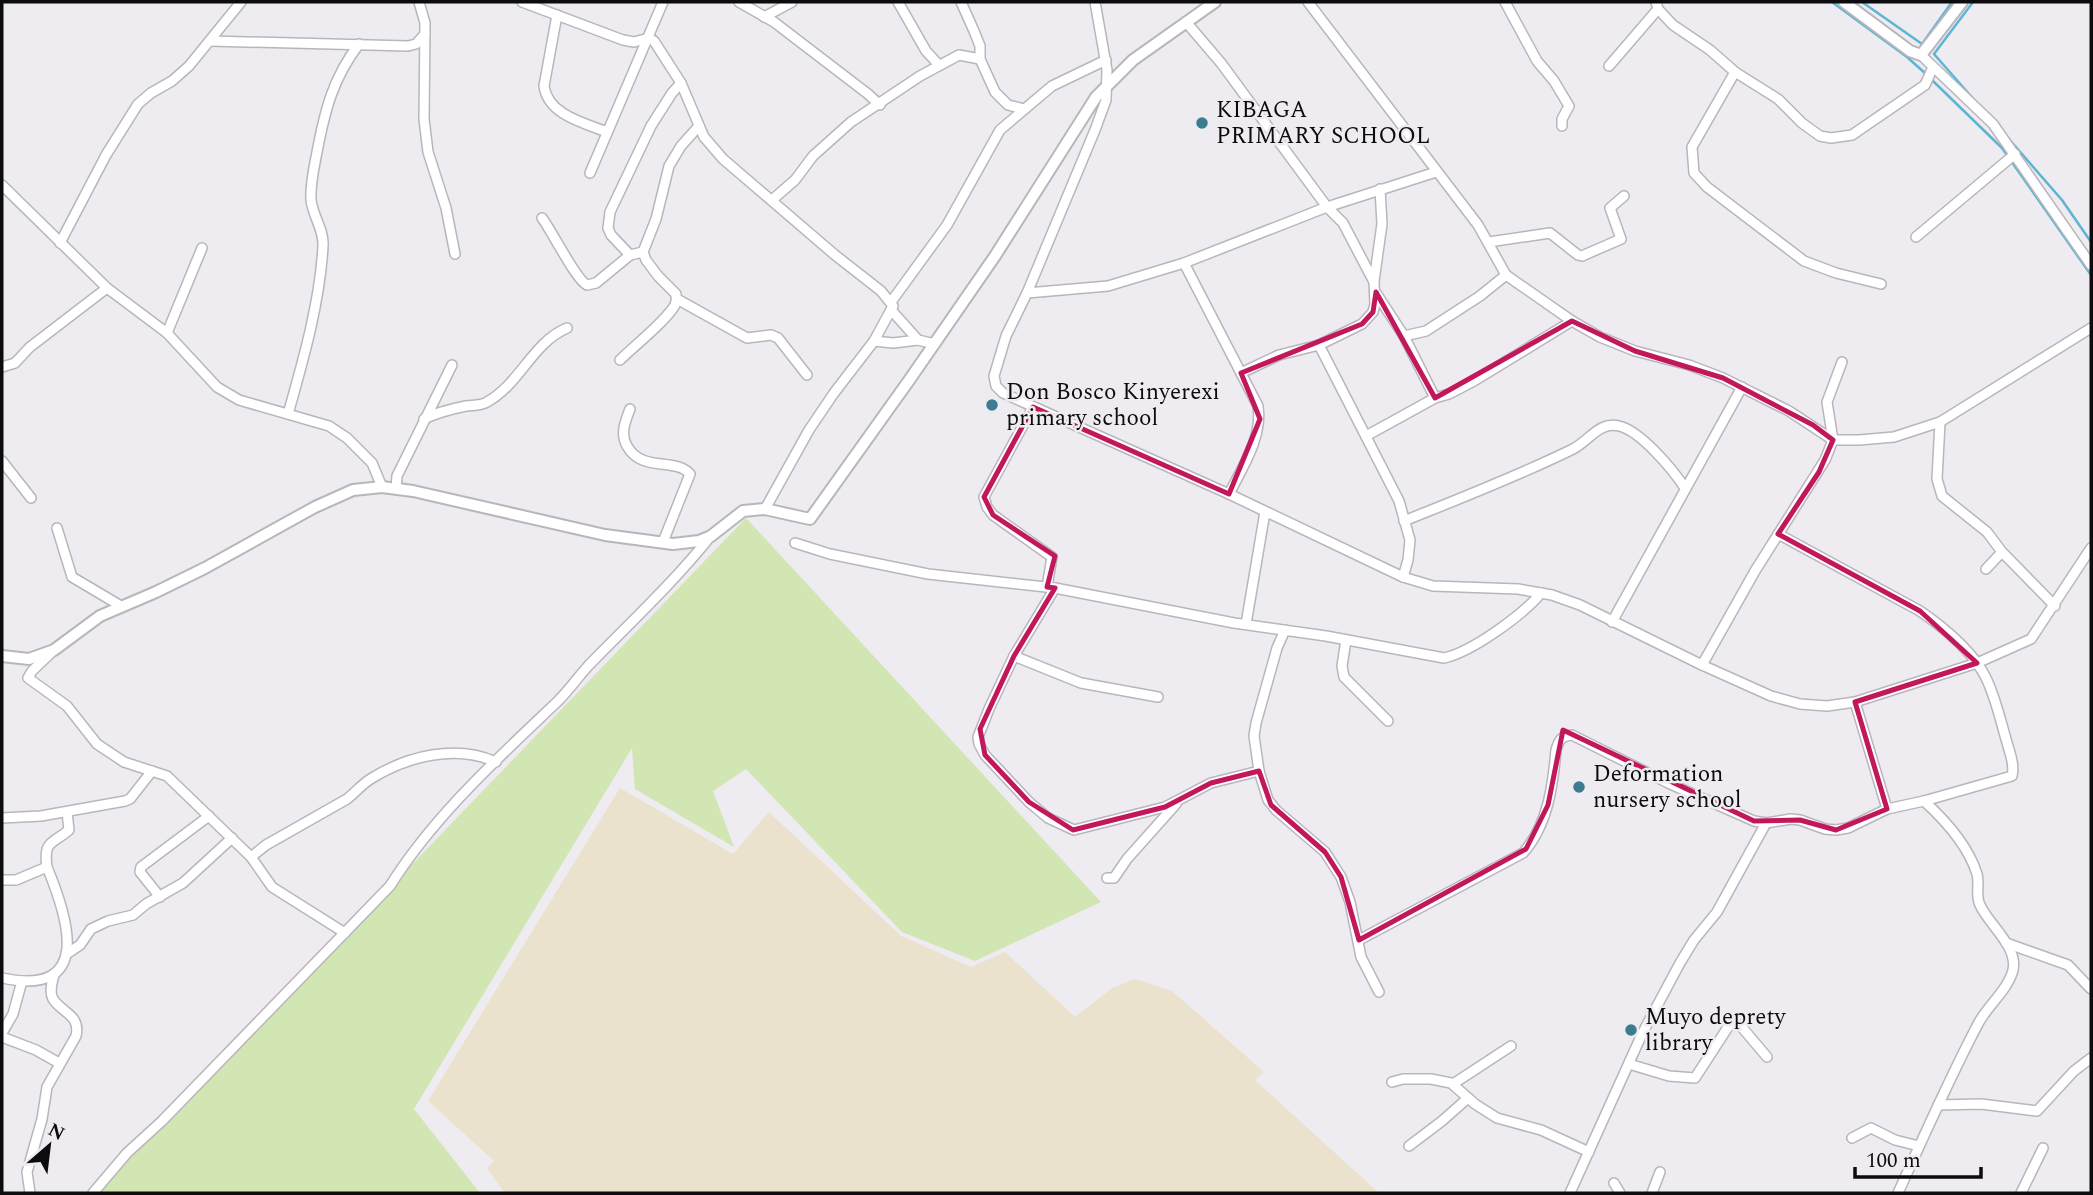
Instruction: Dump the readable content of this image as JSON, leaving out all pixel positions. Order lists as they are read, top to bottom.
{
  "places": [
    "KIBAGA PRIMARY SCHOOL",
    "Don Bosco Kinyerexi primary school",
    "Deformation nursery school",
    "Muyo deprety library"
  ],
  "scale_bar": "100 m",
  "north": "top right"
}
